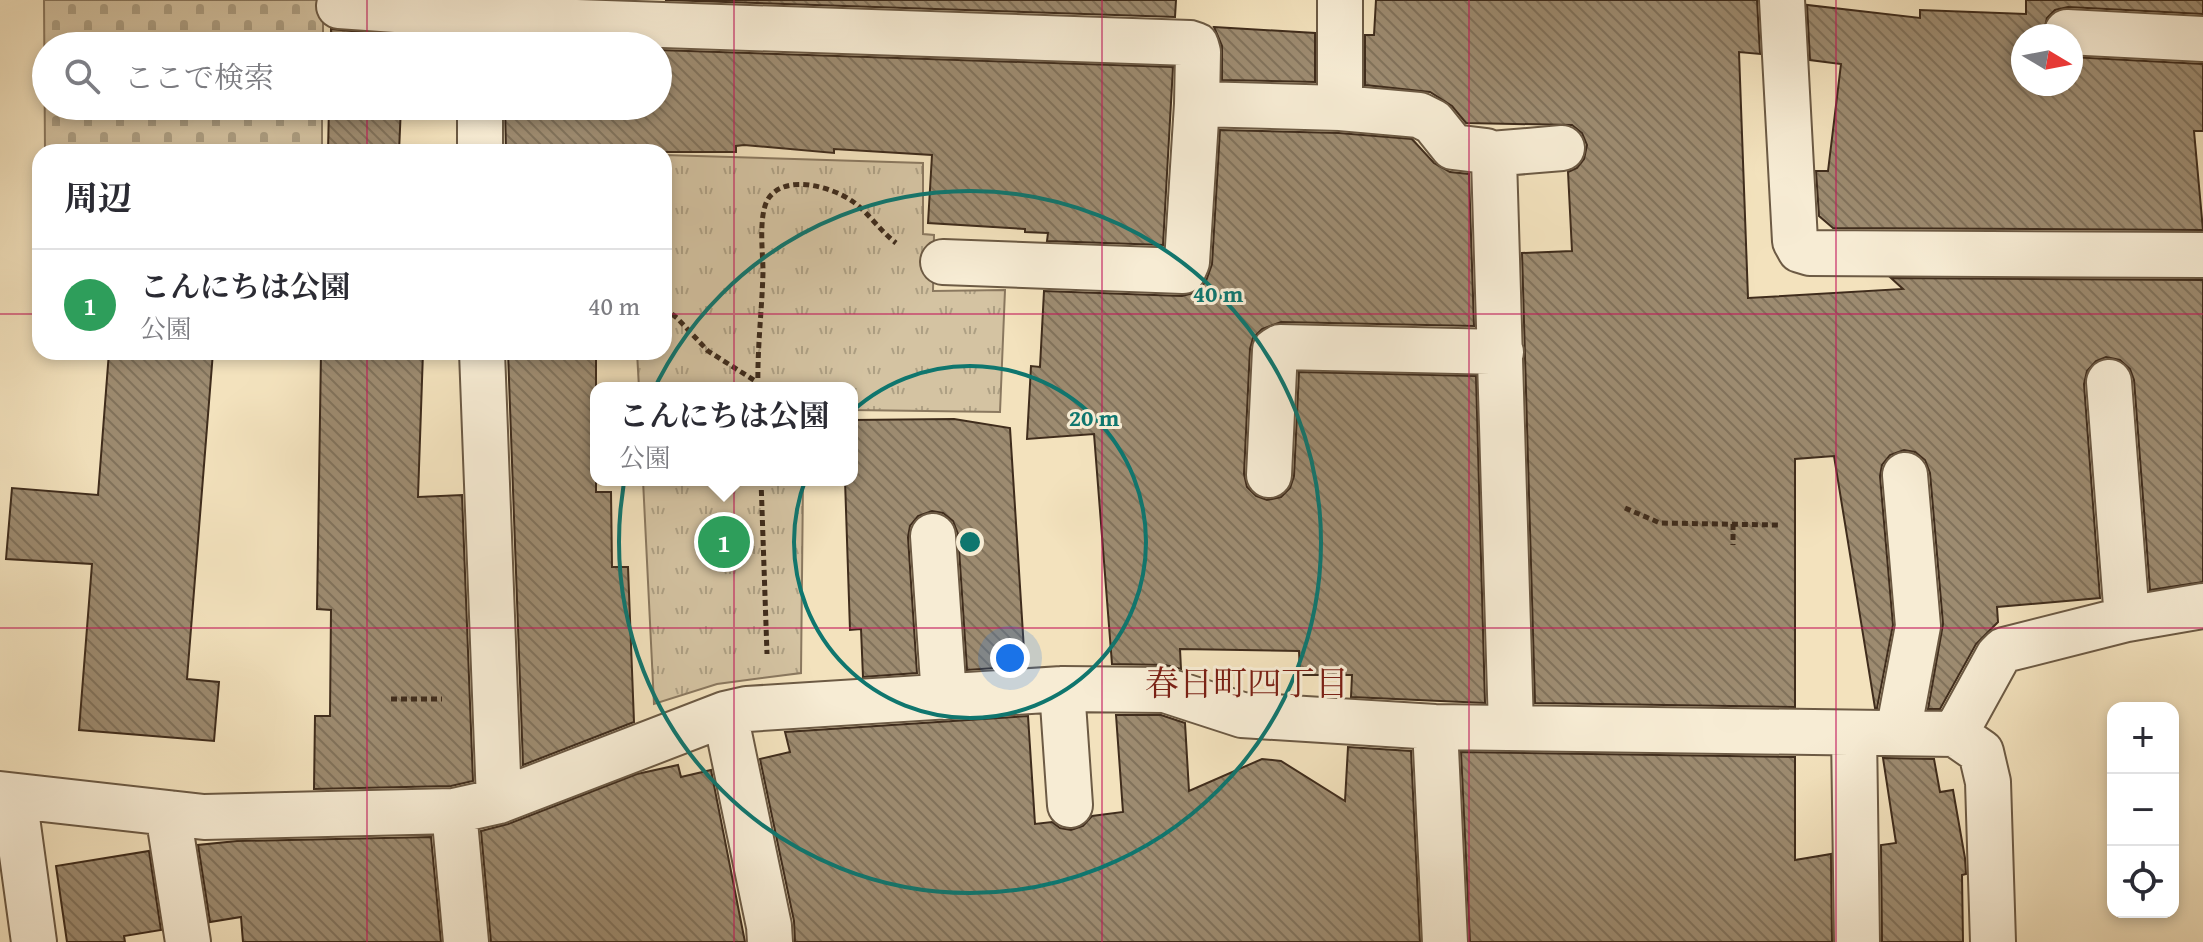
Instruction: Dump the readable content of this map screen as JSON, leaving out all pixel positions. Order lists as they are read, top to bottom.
{
  "districts": ["春日町四丁目"],
  "north": "right",
  "page": {
    "search": "ここで検索",
    "heading": "周辺",
    "list": [
      {
        "mark": "1",
        "name": "こんにちは公園",
        "note": "公園",
        "value": "40 m"
      }
    ],
    "popup": ["こんにちは公園", "公園"],
    "pins": "1",
    "map_buttons": ["+", "−"]
  },
  "rings": ["40 m", "20 m"]
}
